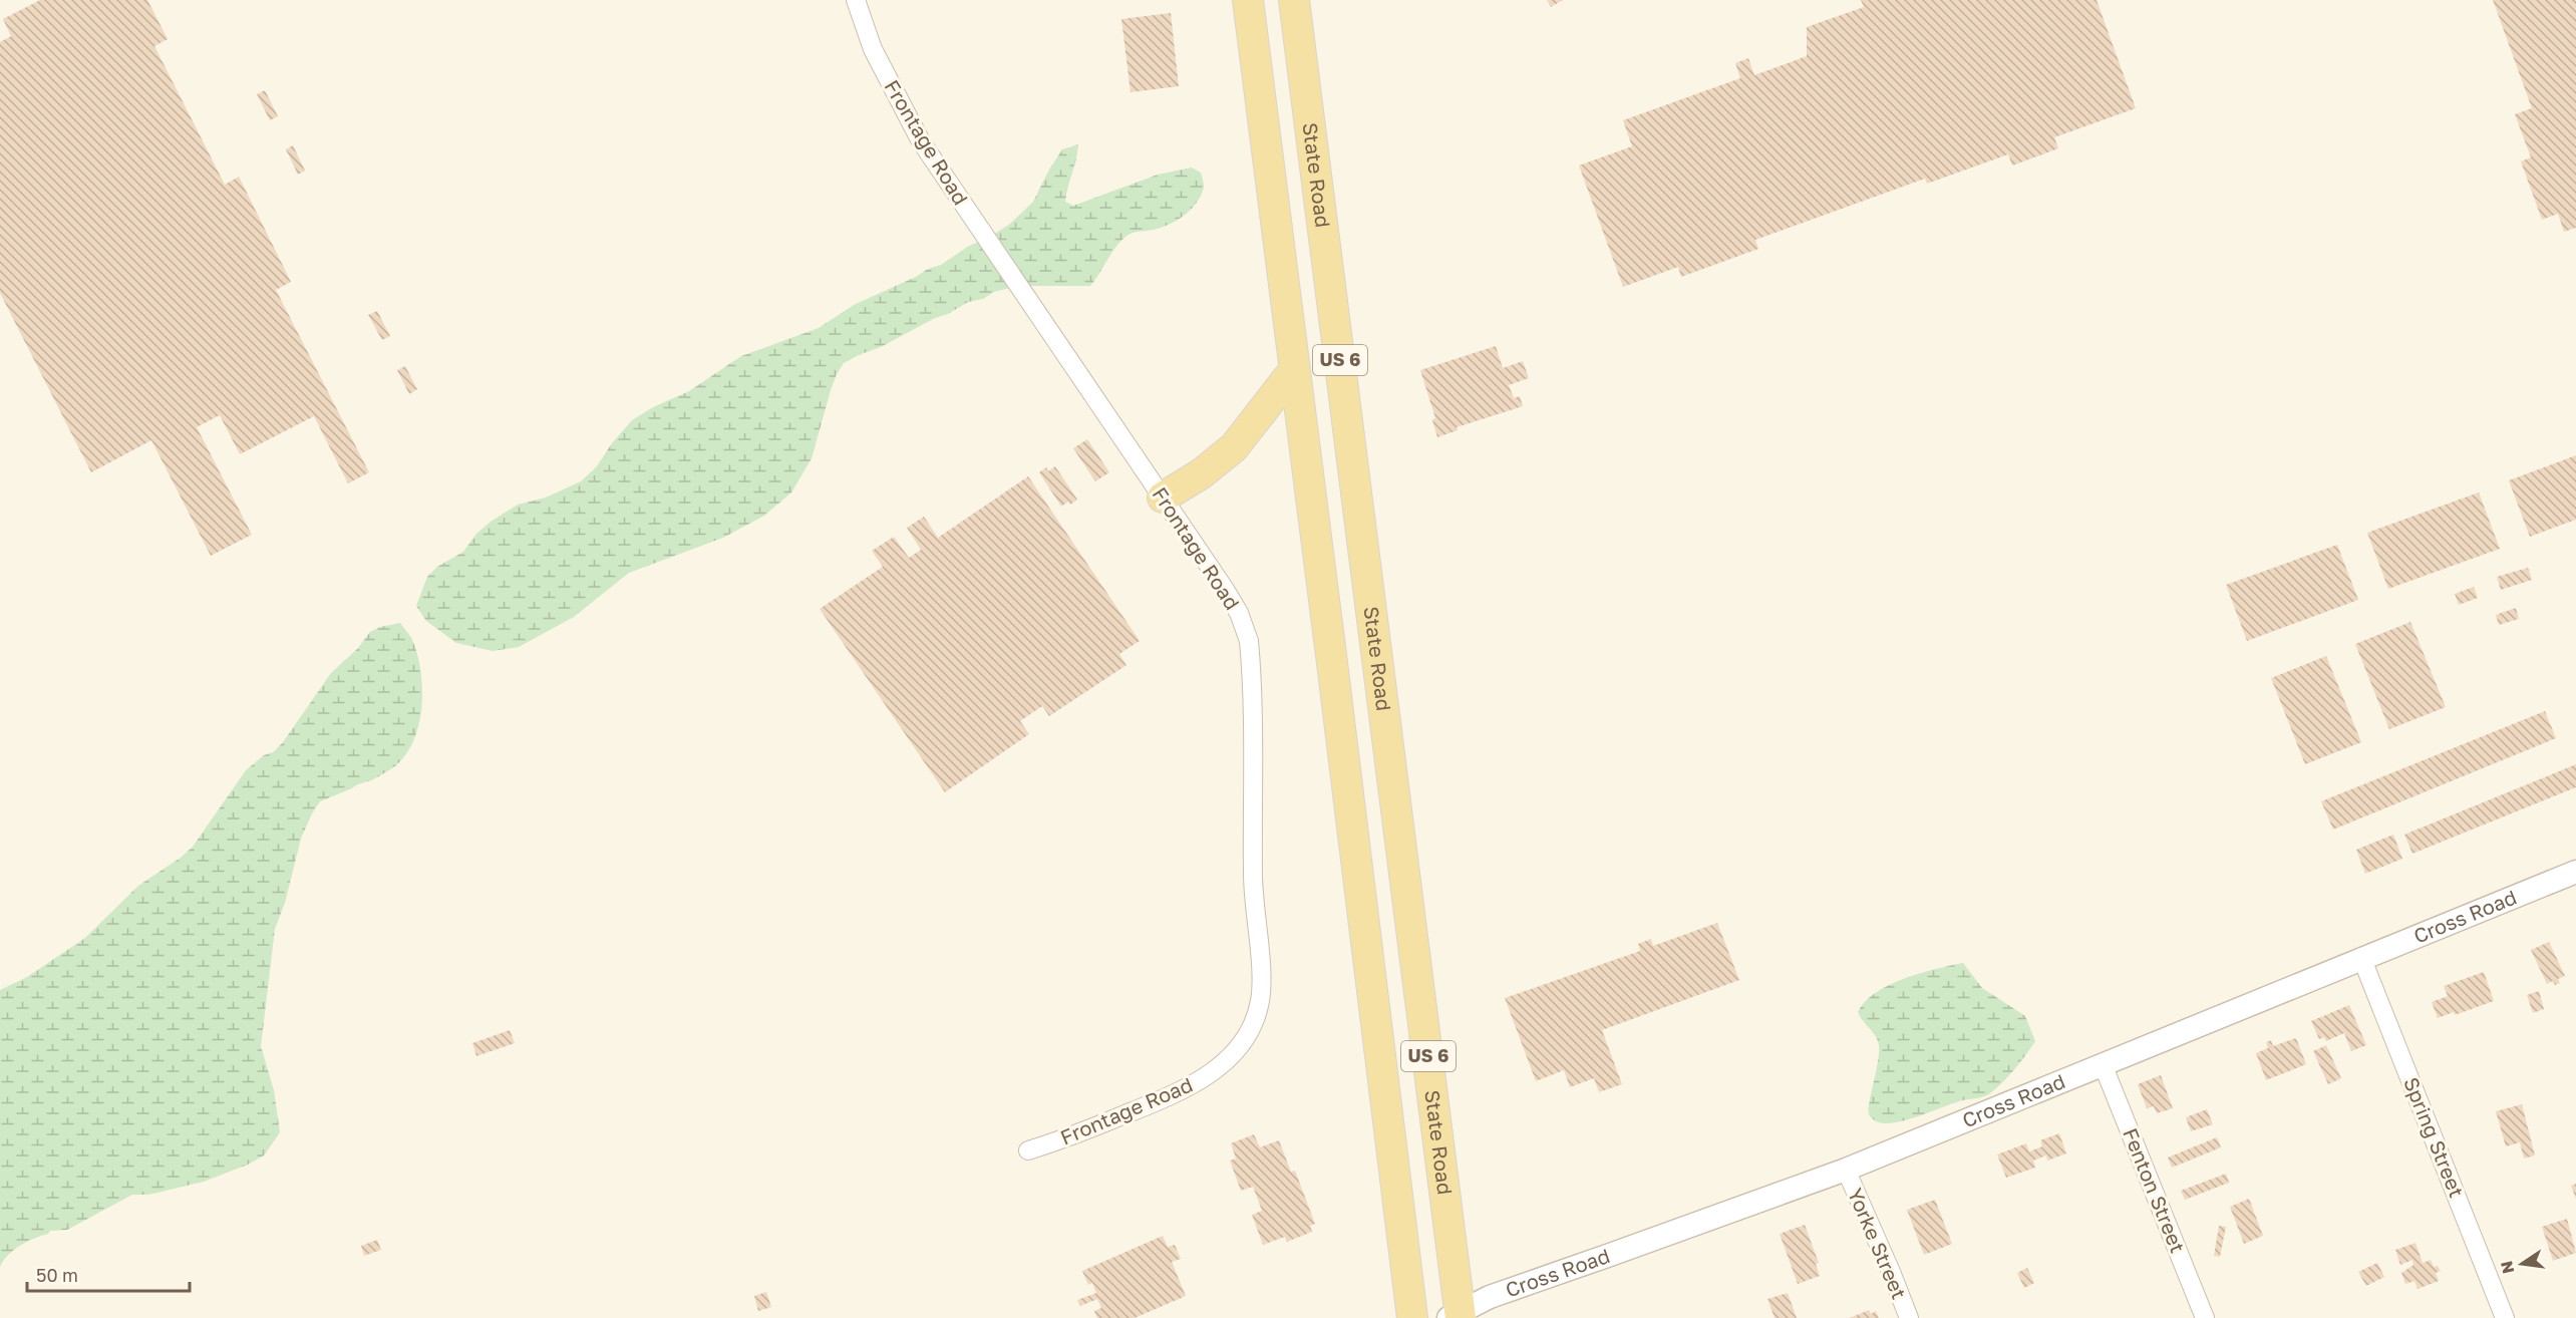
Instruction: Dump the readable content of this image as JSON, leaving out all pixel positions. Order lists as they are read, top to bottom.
{
  "streets": {
    "main road": ["State Road", "US 6"],
    "street": [
      "Frontage Road",
      "Cross Road",
      "Spring Street",
      "Fenton Street",
      "Yorke Street"
    ]
  },
  "crossings": [
    ["State Road", "Cross Road"],
    ["Cross Road", "Spring Street"],
    ["Cross Road", "Fenton Street"],
    ["Cross Road", "Yorke Street"]
  ],
  "scale_bar": "50 m",
  "north": "left"
}
